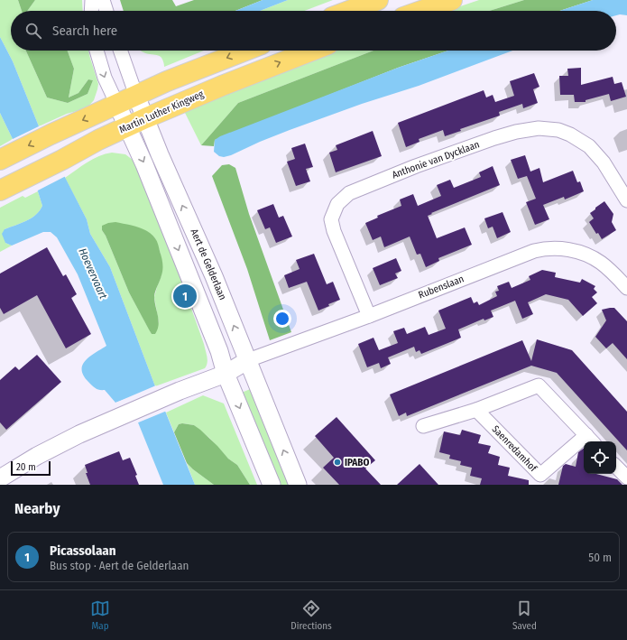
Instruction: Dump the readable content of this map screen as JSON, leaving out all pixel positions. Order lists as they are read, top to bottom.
{
  "streets": {
    "highway": ["Martin Luther Kingweg"],
    "street": [
      "Anthonie van Dycklaan",
      "Aert de Gelderlaan",
      "Rubenslaan",
      "Saenredamhof"
    ]
  },
  "crossings": [
    ["Martin Luther Kingweg", "Aert de Gelderlaan"],
    ["Anthonie van Dycklaan", "Rubenslaan"],
    ["Aert de Gelderlaan", "Rubenslaan"]
  ],
  "water": ["Hoevervaart"],
  "places": ["IPABO"],
  "scale_bar": "20 m",
  "page": {
    "search": "Search here",
    "pins": "1",
    "scale": "20 m",
    "heading": "Nearby",
    "list": [
      {
        "mark": "1",
        "name": "Picassolaan",
        "note": "Bus stop · Aert de Gelderlaan",
        "value": "50 m"
      }
    ],
    "nav": ["Map", "Directions", "Saved"]
  }
}
